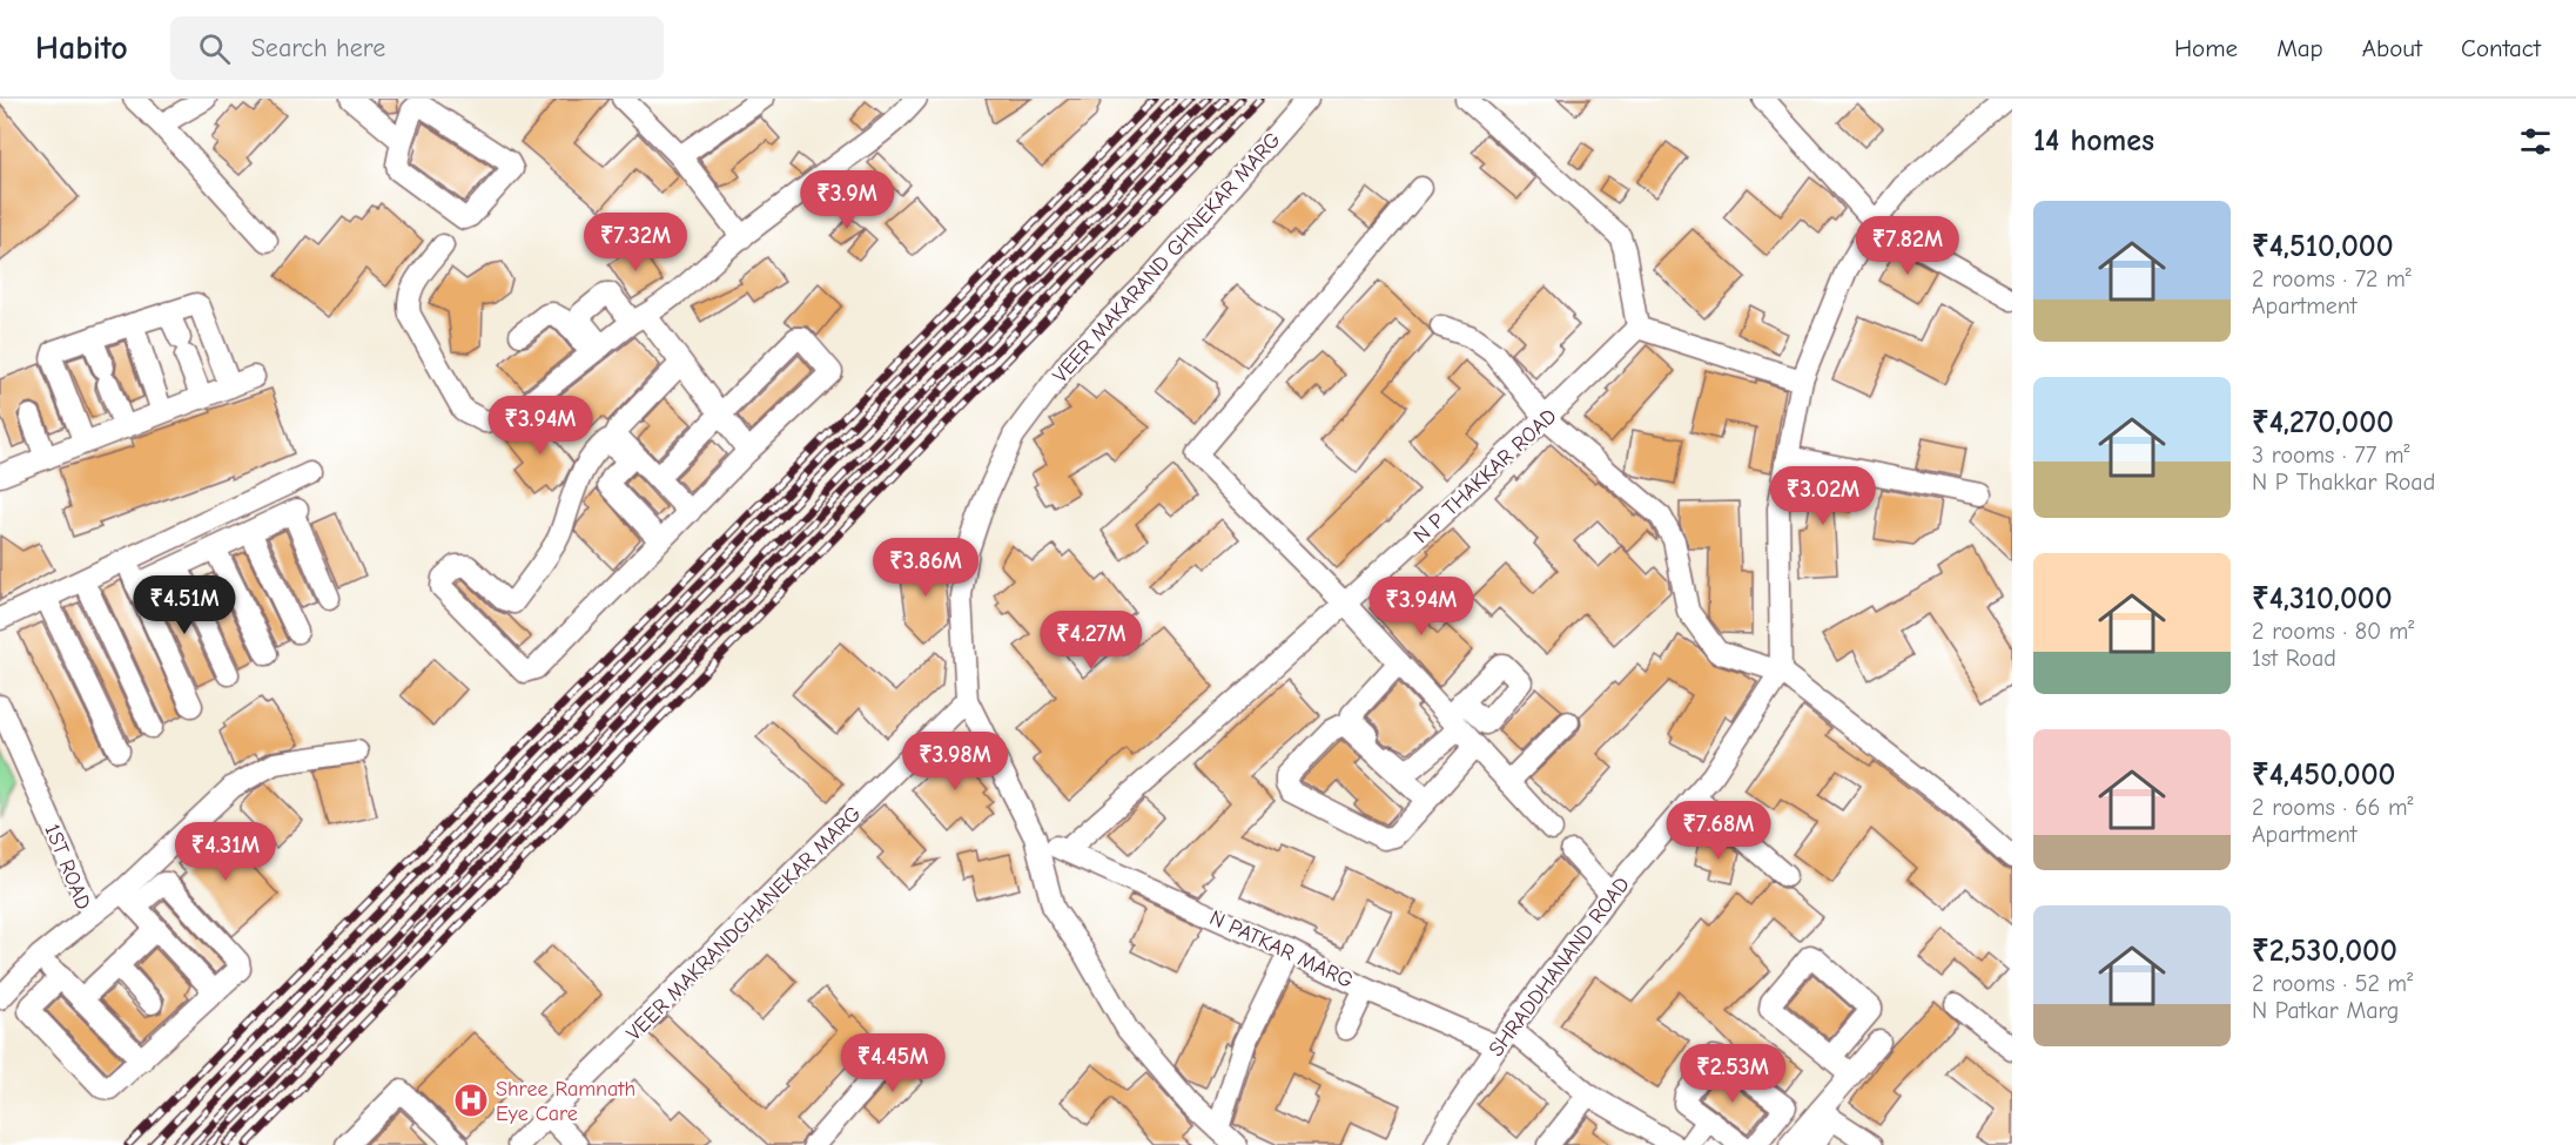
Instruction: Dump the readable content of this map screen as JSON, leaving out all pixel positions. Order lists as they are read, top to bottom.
{
  "streets": {
    "street": [
      "VEER MAKARAND GHNEKAR MARG",
      "N P THAKKAR ROAD",
      "1ST ROAD",
      "VEER MAKRANDGHANEKAR MARG",
      "N PATKAR MARG",
      "SHRADDHANAND ROAD"
    ]
  },
  "crossings": [
    ["VEER MAKARAND GHNEKAR MARG", "VEER MAKRANDGHANEKAR MARG"],
    ["N P THAKKAR ROAD", "N PATKAR MARG"],
    ["N PATKAR MARG", "SHRADDHANAND ROAD"]
  ],
  "places": {
    "hospital": ["Shree Ramnath Eye Care"]
  },
  "page": {
    "header": "Habito",
    "search": "Search here",
    "nav": [
      "Home",
      "Map",
      "About",
      "Contact"
    ],
    "heading": "14 homes",
    "price": [
      "₹3.9M",
      "₹7.32M",
      "₹7.82M",
      "₹3.94M",
      "₹3.02M",
      "₹3.86M",
      "₹4.51M",
      "₹3.94M",
      "₹4.27M",
      "₹3.98M",
      "₹7.68M",
      "₹4.31M",
      "₹4.45M",
      "₹2.53M"
    ],
    "list": [
      {
        "name": "₹4,510,000",
        "note": "2 rooms · 72 m² · Apartment"
      },
      {
        "name": "₹4,270,000",
        "note": "3 rooms · 77 m² · N P Thakkar Road"
      },
      {
        "name": "₹4,310,000",
        "note": "2 rooms · 80 m² · 1st Road"
      },
      {
        "name": "₹4,450,000",
        "note": "2 rooms · 66 m² · Apartment"
      },
      {
        "name": "₹2,530,000",
        "note": "2 rooms · 52 m² · N Patkar Marg"
      }
    ]
  }
}
